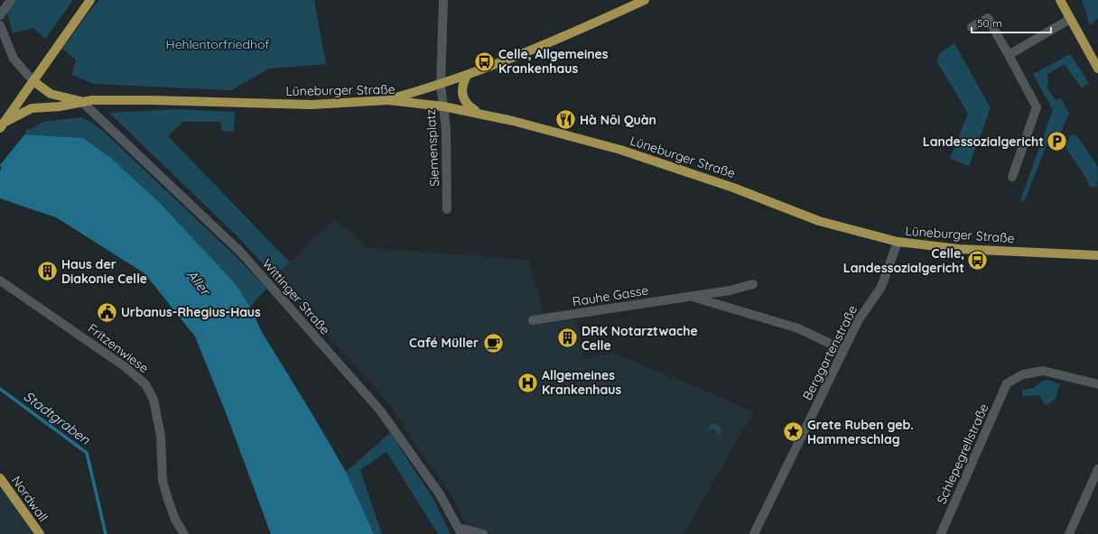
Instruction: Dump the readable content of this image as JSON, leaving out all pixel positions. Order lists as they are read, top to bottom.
{
  "streets": {
    "main road": ["Lüneburger Straße", "Nordwall"],
    "street": [
      "Siemensplatz",
      "Rauhe Gasse",
      "Wittinger Straße",
      "Fritzenwiese",
      "Berggartenstraße",
      "Schlepegrellstraße"
    ]
  },
  "crossings": [
    ["Lüneburger Straße", "Siemensplatz"],
    ["Lüneburger Straße", "Wittinger Straße"],
    ["Lüneburger Straße", "Berggartenstraße"],
    ["Rauhe Gasse", "Berggartenstraße"]
  ],
  "water": ["Aller", "Stadtgraben"],
  "parks": ["Hehlentorfriedhof"],
  "places": {
    "bus stop": ["Celle, Allgemeines Krankenhaus", "Celle, Landessozialgericht"],
    "restaurant": ["Hà Nôi Quàn"],
    "parking": ["Landessozialgericht"],
    "building": ["Haus der Diakonie Celle", "DRK Notarztwache Celle"],
    "public building": ["Urbanus-Rhegius-Haus"],
    "cafe": ["Café Müller"],
    "hospital": ["Allgemeines Krankenhaus"],
    "place": ["Grete Ruben geb. Hammerschlag"]
  },
  "scale_bar": "50 m"
}
